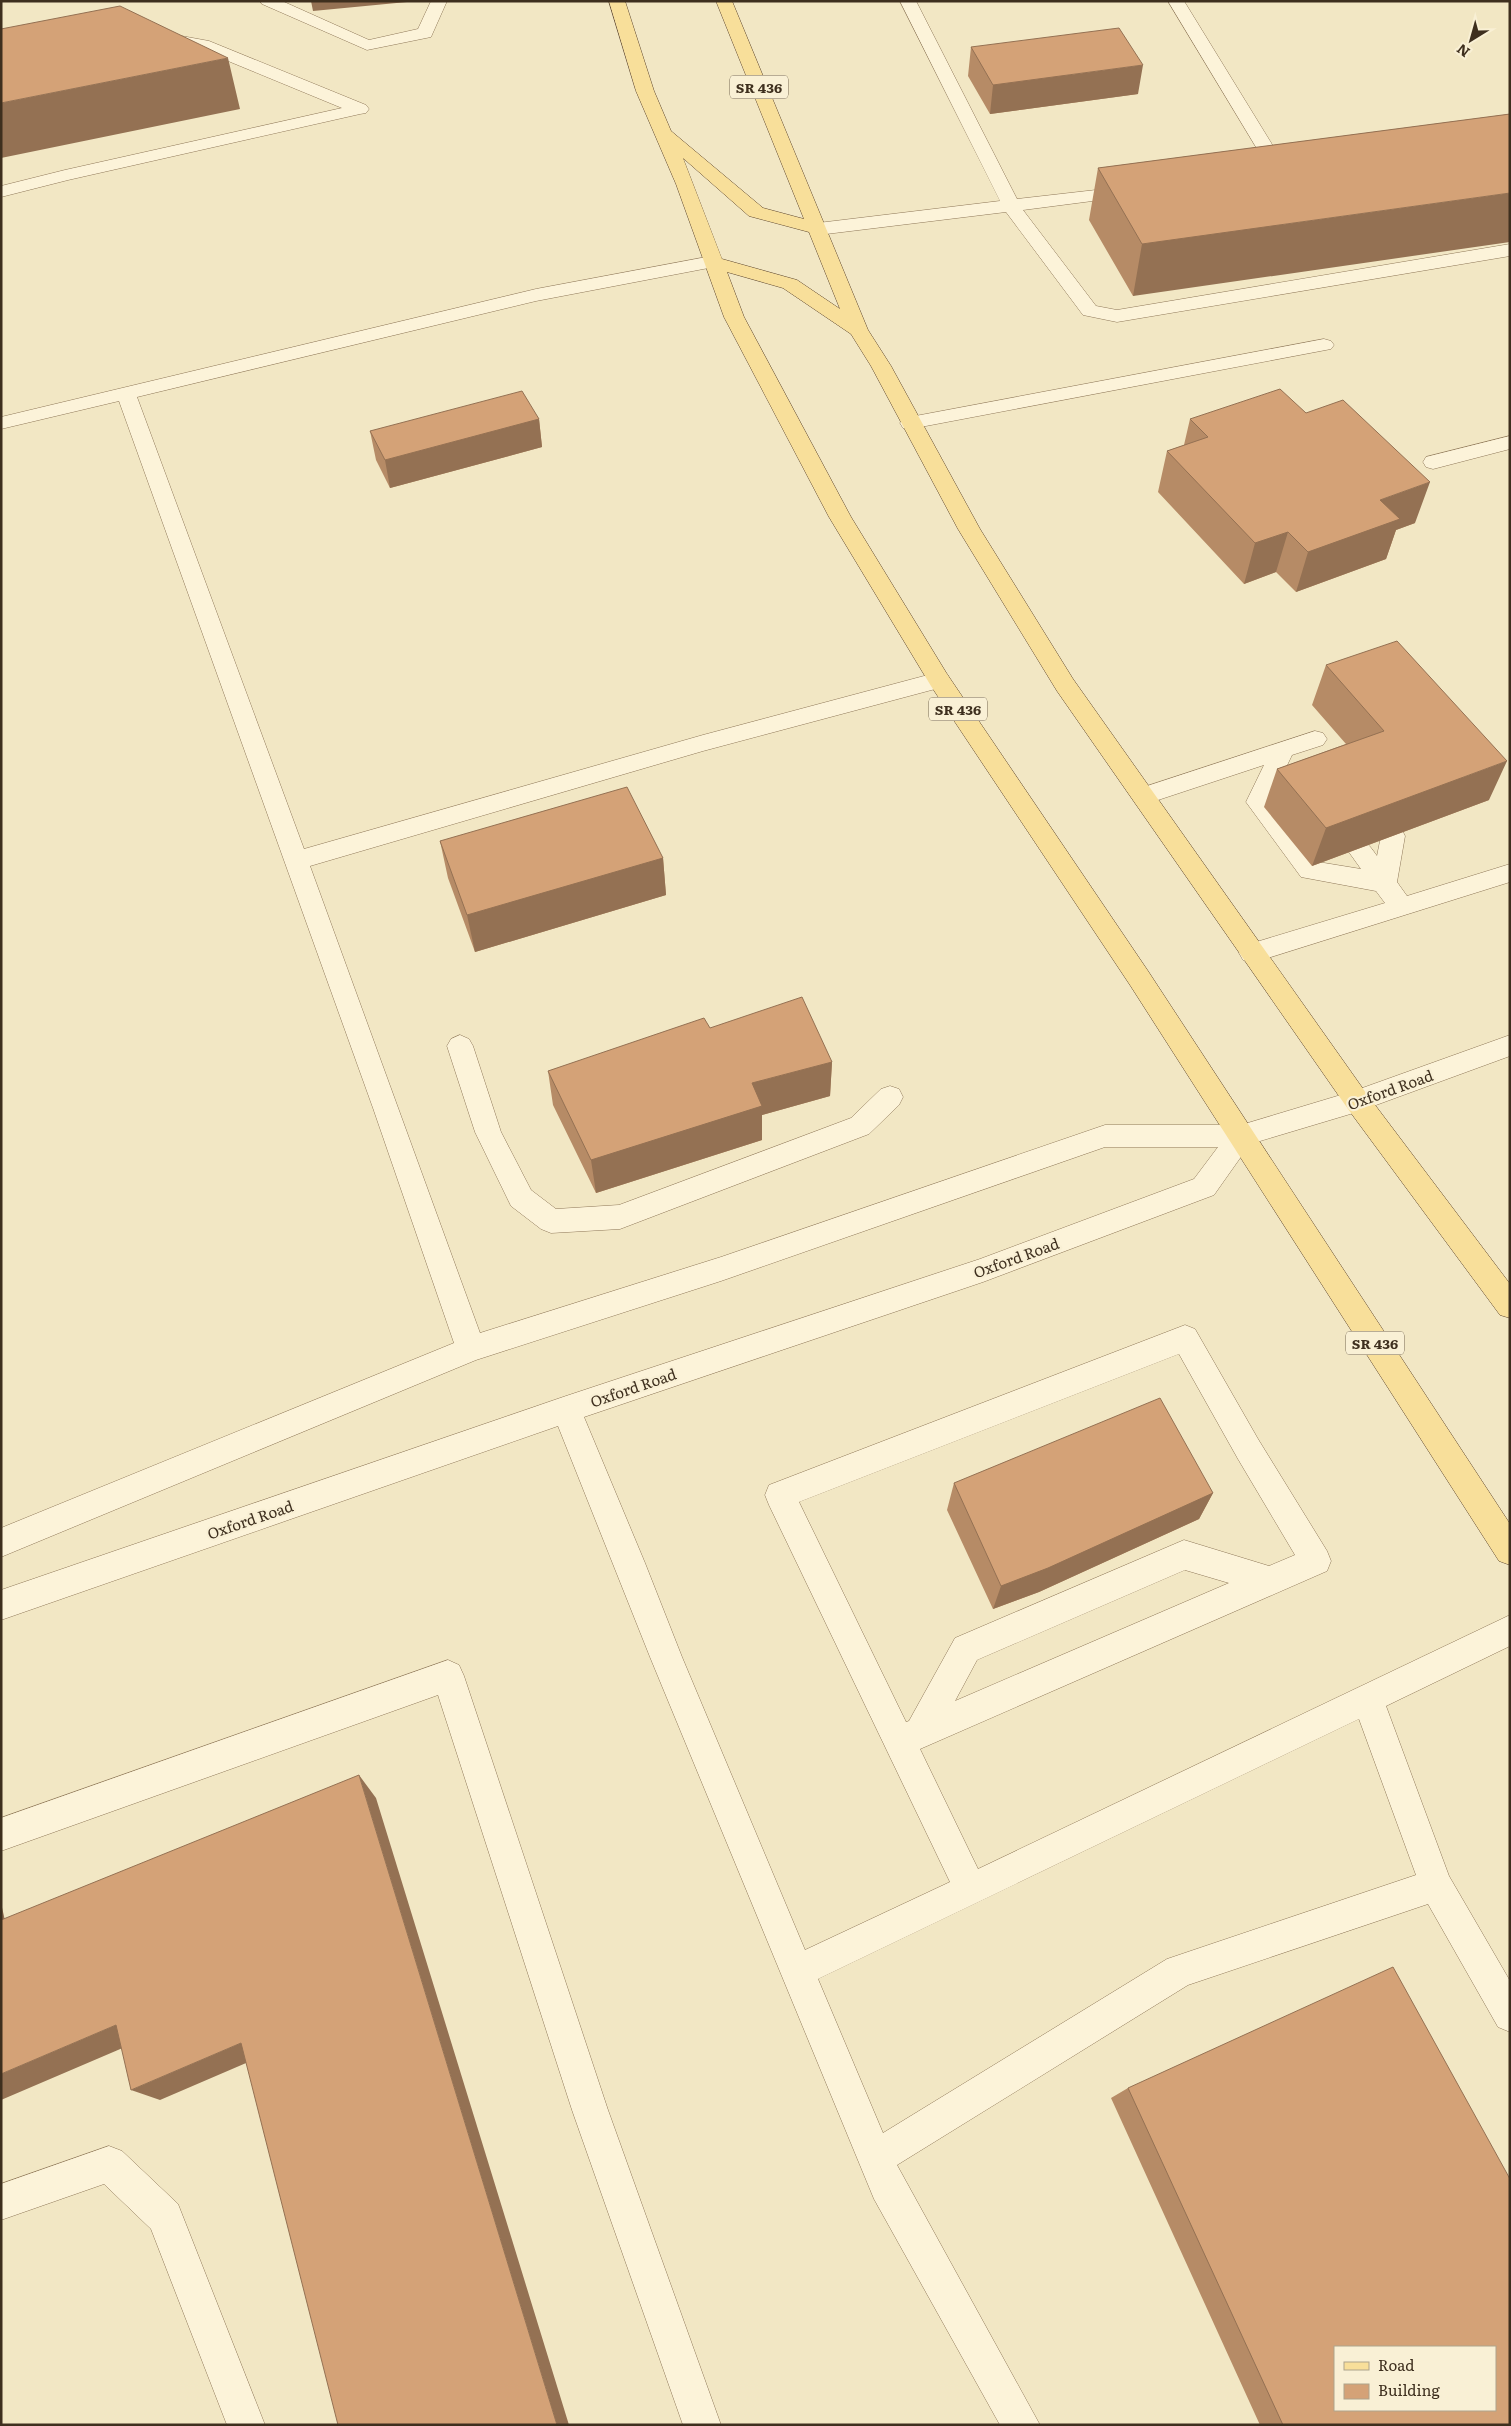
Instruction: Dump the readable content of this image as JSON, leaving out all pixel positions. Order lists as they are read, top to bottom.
{
  "streets": {
    "main road": ["SR 436"],
    "street": ["Oxford Road"]
  },
  "crossings": [
    ["SR 436", "Oxford Road"]
  ],
  "legend": ["Road", "Building"],
  "north": "bottom left"
}
